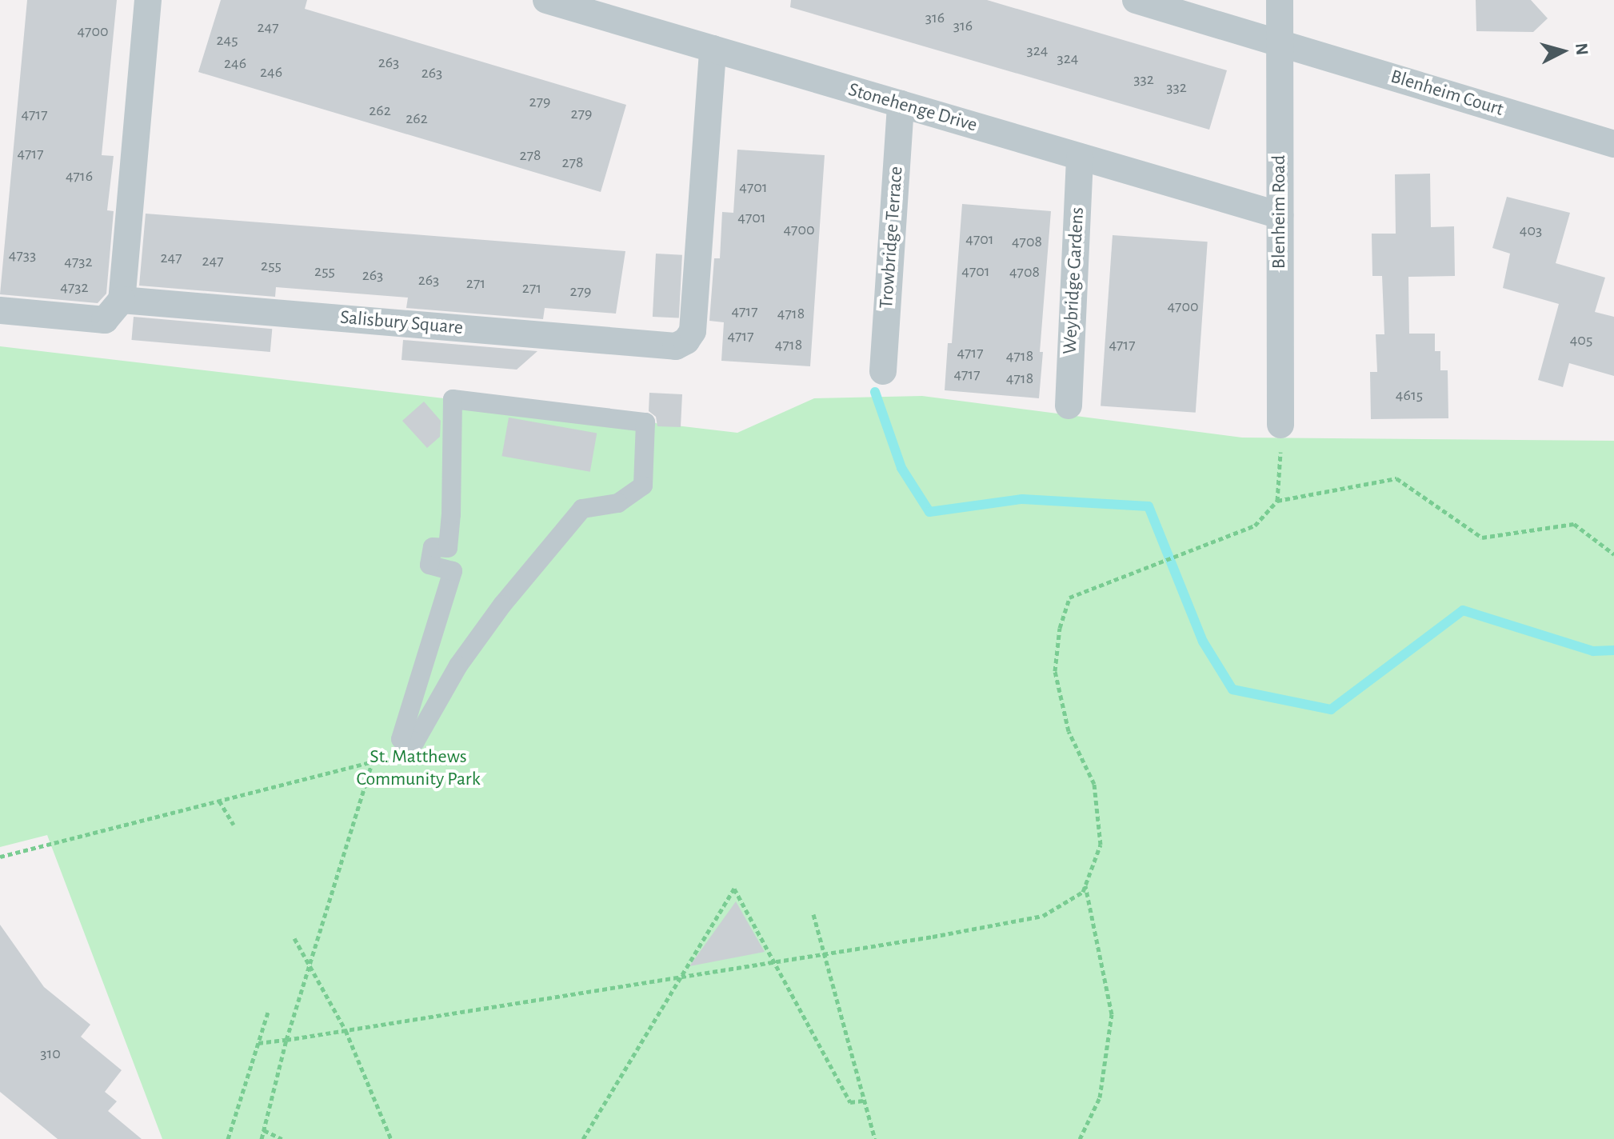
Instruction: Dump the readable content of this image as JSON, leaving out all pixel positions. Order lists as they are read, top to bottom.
{
  "streets": {
    "street": [
      "Blenheim Court",
      "Stonehenge Drive",
      "Blenheim Road",
      "Trowbridge Terrace",
      "Weybridge Gardens",
      "Salisbury Square"
    ]
  },
  "crossings": [
    ["Blenheim Court", "Blenheim Road"],
    ["Stonehenge Drive", "Blenheim Road"],
    ["Stonehenge Drive", "Trowbridge Terrace"],
    ["Stonehenge Drive", "Weybridge Gardens"],
    ["Stonehenge Drive", "Salisbury Square"]
  ],
  "parks": ["St. Matthews Community Park"],
  "house_numbers": [
    "316",
    "316",
    "247",
    "4700",
    "245",
    "324",
    "324",
    "263",
    "246",
    "246",
    "263",
    "332",
    "332",
    "279",
    "262",
    "279",
    "4717",
    "262",
    "4717",
    "278",
    "278",
    "4716",
    "4701",
    "4701",
    "4700",
    "403",
    "4701",
    "4708",
    "4733",
    "247",
    "247",
    "4732",
    "255",
    "255",
    "4701",
    "4708",
    "263",
    "263",
    "271",
    "4732",
    "271",
    "279",
    "4700",
    "4717",
    "4718",
    "4717",
    "405",
    "4718",
    "4717",
    "4717",
    "4718",
    "4717",
    "4718",
    "4615",
    "310"
  ],
  "north": "right"
}
